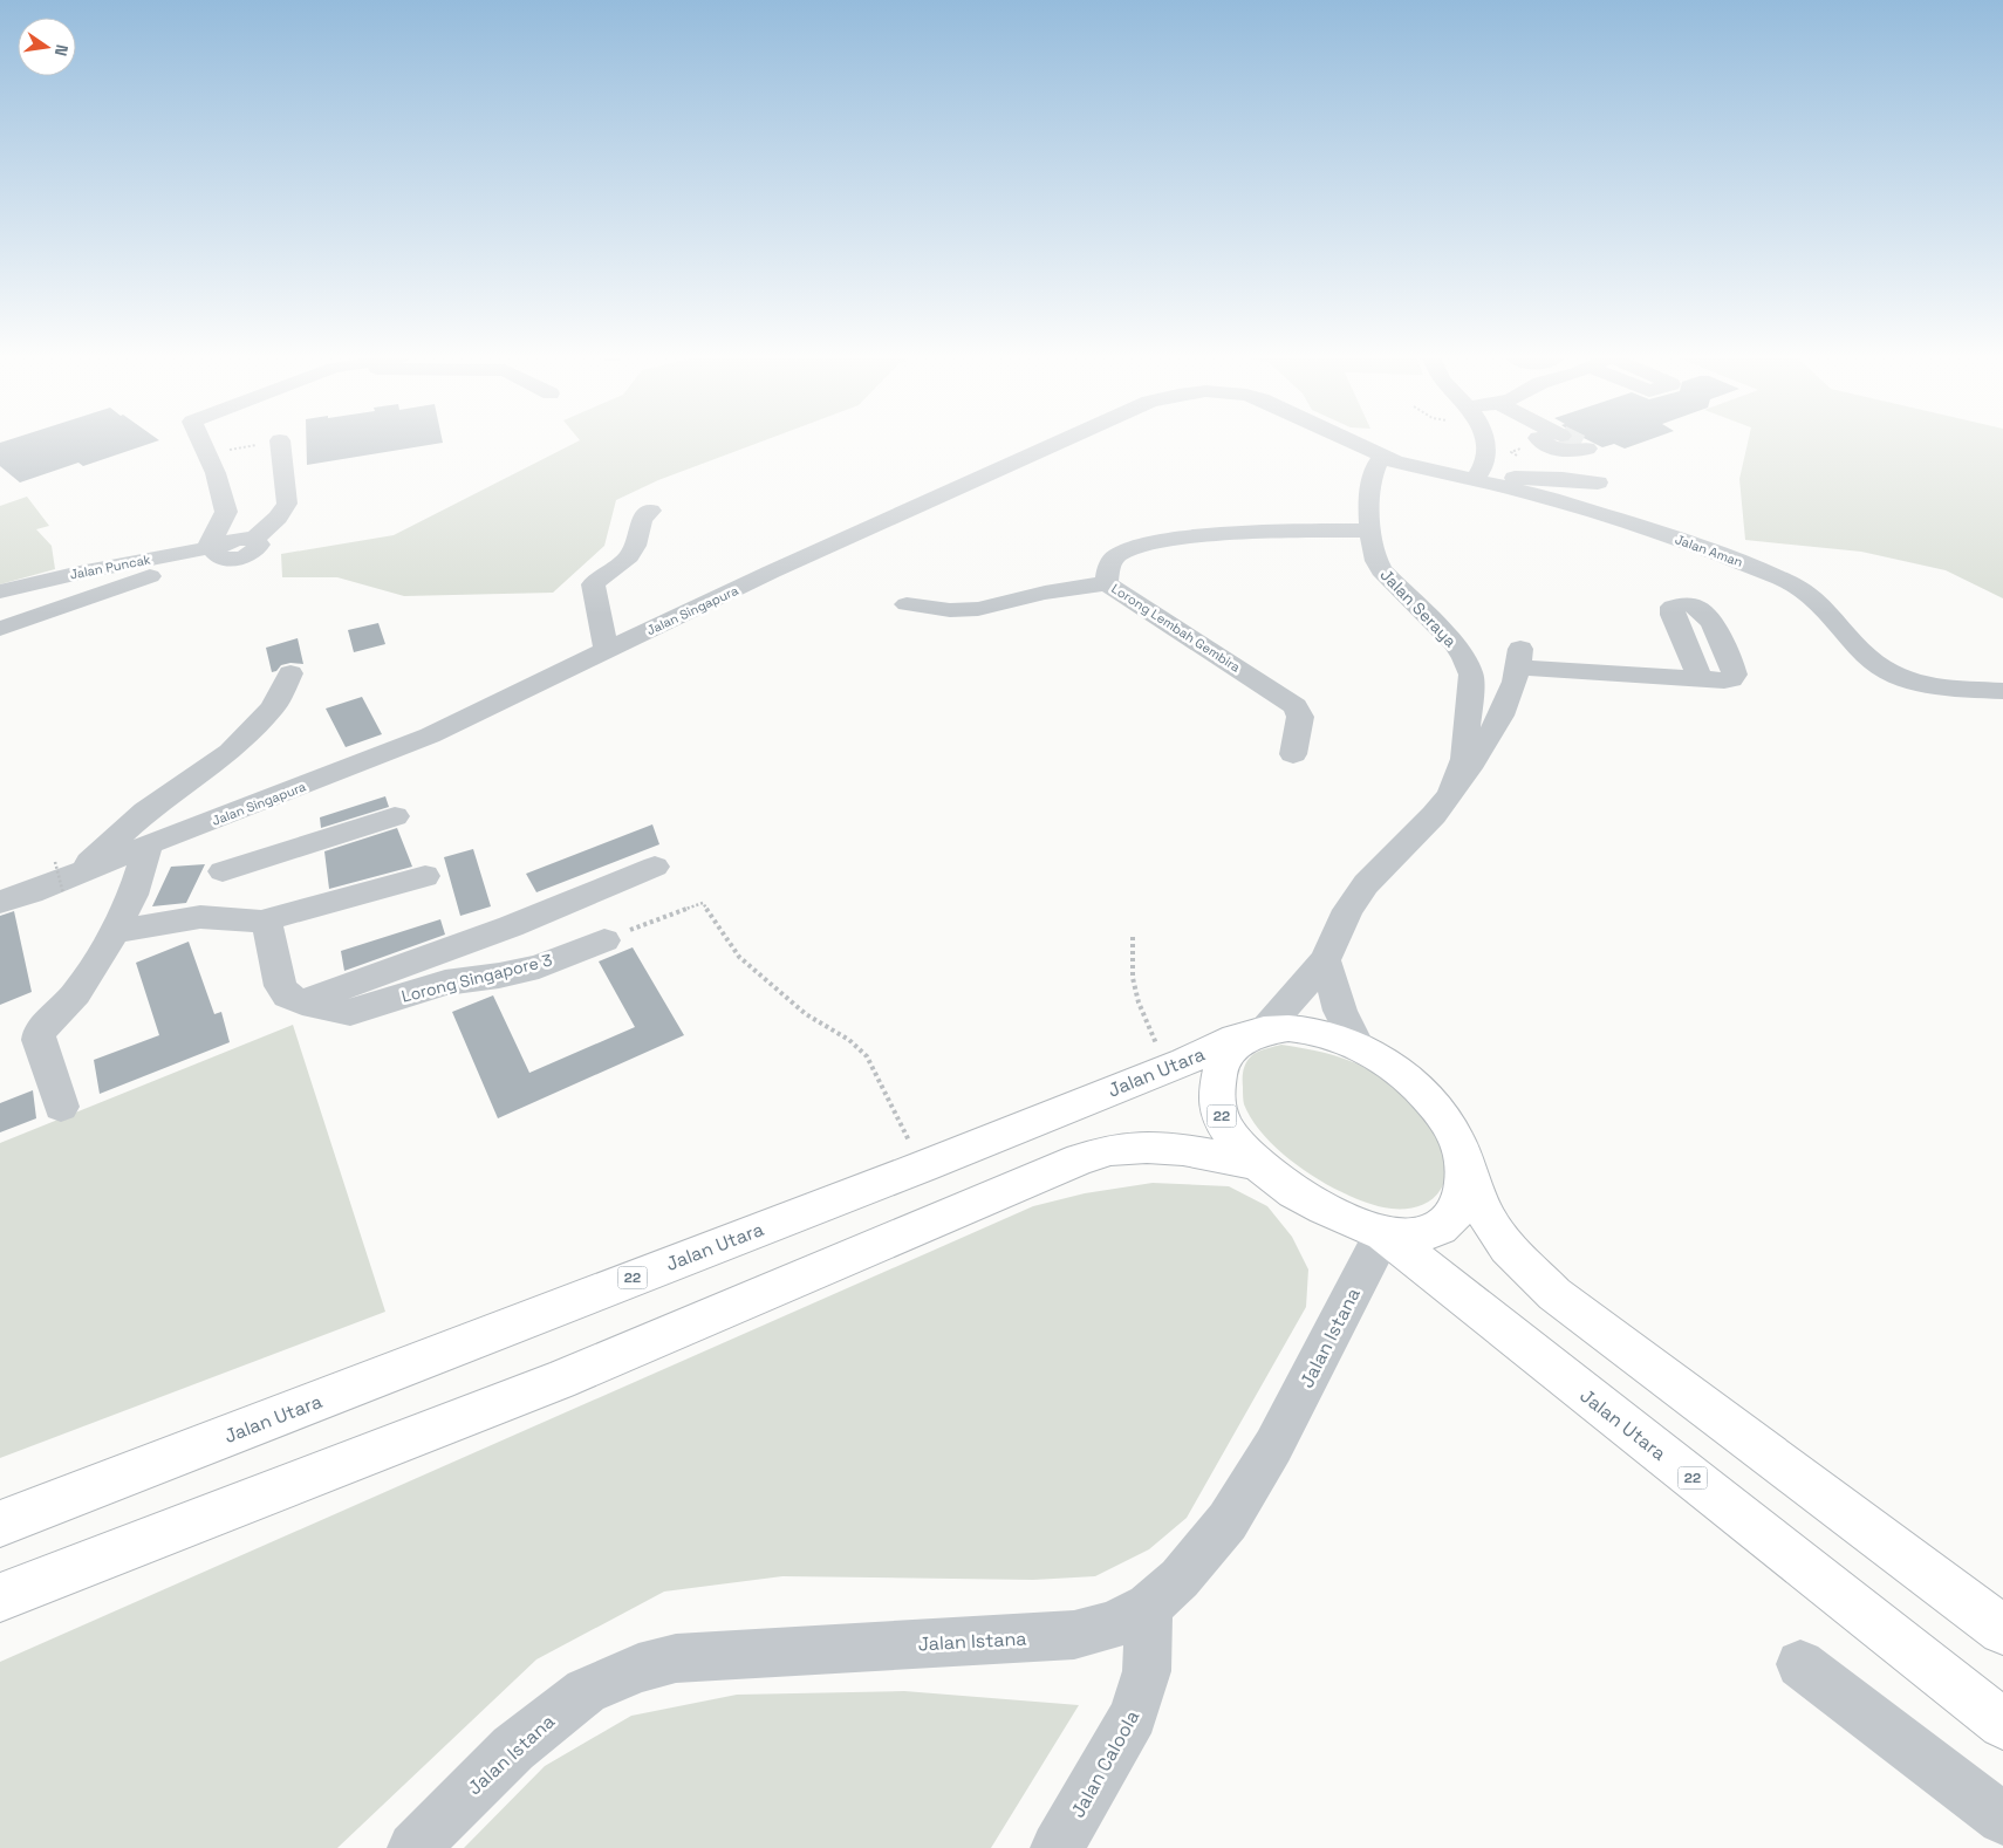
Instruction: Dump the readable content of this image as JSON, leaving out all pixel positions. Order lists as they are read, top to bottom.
{
  "streets": {
    "highway": ["Jalan Utara", "22"],
    "street": [
      "Jalan Aman",
      "Jalan Puncak",
      "Jalan Seraya",
      "Jalan Singapura",
      "Lorong Lembah Gembira",
      "Lorong Singapore 3",
      "Jalan Istana",
      "Jalan Caloola"
    ]
  },
  "crossings": [
    ["Jalan Aman", "Jalan Seraya"],
    ["Jalan Aman", "Jalan Singapura"],
    ["Jalan Seraya", "Jalan Singapura"],
    ["Jalan Seraya", "Lorong Lembah Gembira"],
    ["Jalan Seraya", "Jalan Utara"],
    ["Jalan Seraya", "22"],
    ["Jalan Utara", "22"],
    ["Jalan Utara", "Jalan Istana"],
    ["22", "Jalan Istana"],
    ["Jalan Istana", "Jalan Caloola"]
  ],
  "north": "right"
}
